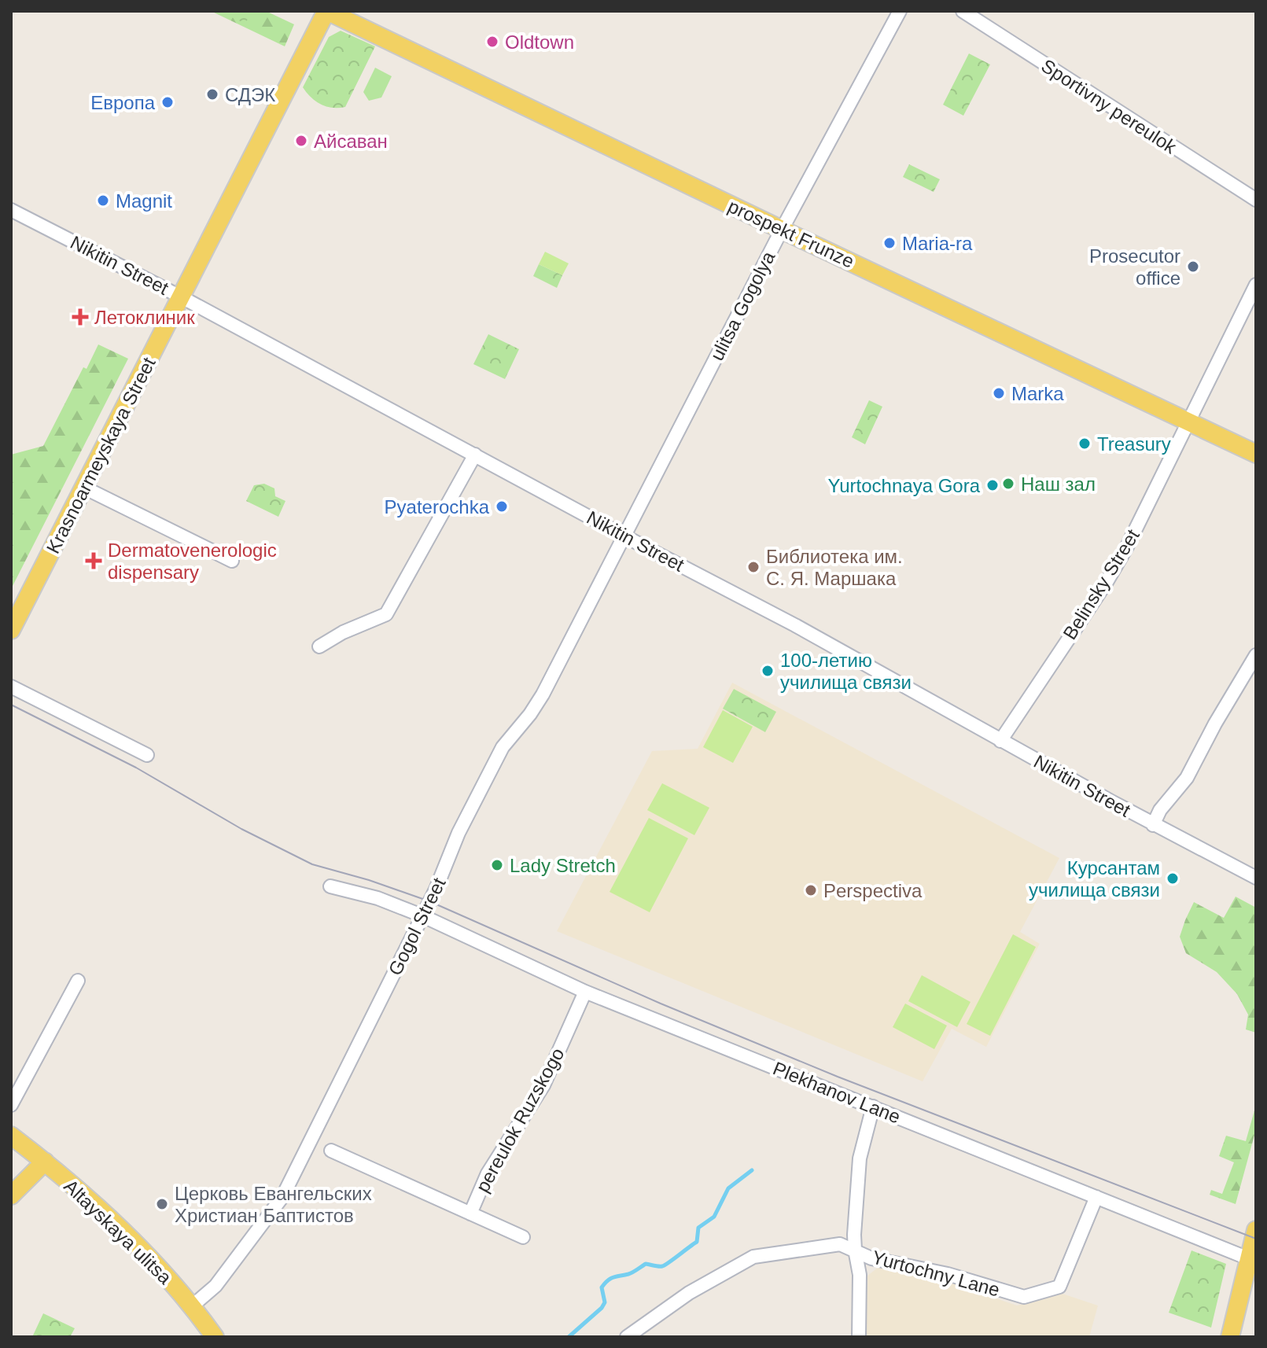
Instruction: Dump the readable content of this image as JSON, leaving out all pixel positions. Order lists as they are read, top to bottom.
{
  "streets": {
    "main road": ["prospekt Frunze", "Krasnoarmeyskaya Street", "Altayskaya ulitsa"],
    "street": [
      "Sportivny pereulok",
      "Nikitin Street",
      "ulitsa Gogolya",
      "Belinsky Street",
      "Gogol Street",
      "Plekhanov Lane",
      "pereulok Ruzskogo",
      "Yurtochny Lane"
    ]
  },
  "crossings": [
    ["prospekt Frunze", "ulitsa Gogolya"],
    ["prospekt Frunze", "Krasnoarmeyskaya Street"],
    ["prospekt Frunze", "Belinsky Street"],
    ["Nikitin Street", "ulitsa Gogolya"],
    ["Nikitin Street", "Krasnoarmeyskaya Street"],
    ["Nikitin Street", "Belinsky Street"],
    ["Nikitin Street", "Gogol Street"],
    ["ulitsa Gogolya", "Gogol Street"],
    ["Gogol Street", "Plekhanov Lane"],
    ["Gogol Street", "Altayskaya ulitsa"],
    ["Plekhanov Lane", "pereulok Ruzskogo"],
    ["Plekhanov Lane", "Yurtochny Lane"]
  ],
  "places": {
    "other": [
      "Oldtown",
      "СДЭК",
      "Европа",
      "Айсаван",
      "Magnit",
      "Maria-ra",
      "Prosecutor office",
      "Marka",
      "Treasury",
      "Наш зал",
      "Yurtochnaya Gora",
      "Pyaterochka",
      "Библиотека им. С. Я. Маршака",
      "100-летию училища связи",
      "Lady Stretch",
      "Курсантам училища связи",
      "Perspectiva",
      "Церковь Евангельских Христиан Баптистов"
    ],
    "health": ["Летоклиник", "Dermatovenerologic dispensary"]
  }
}
